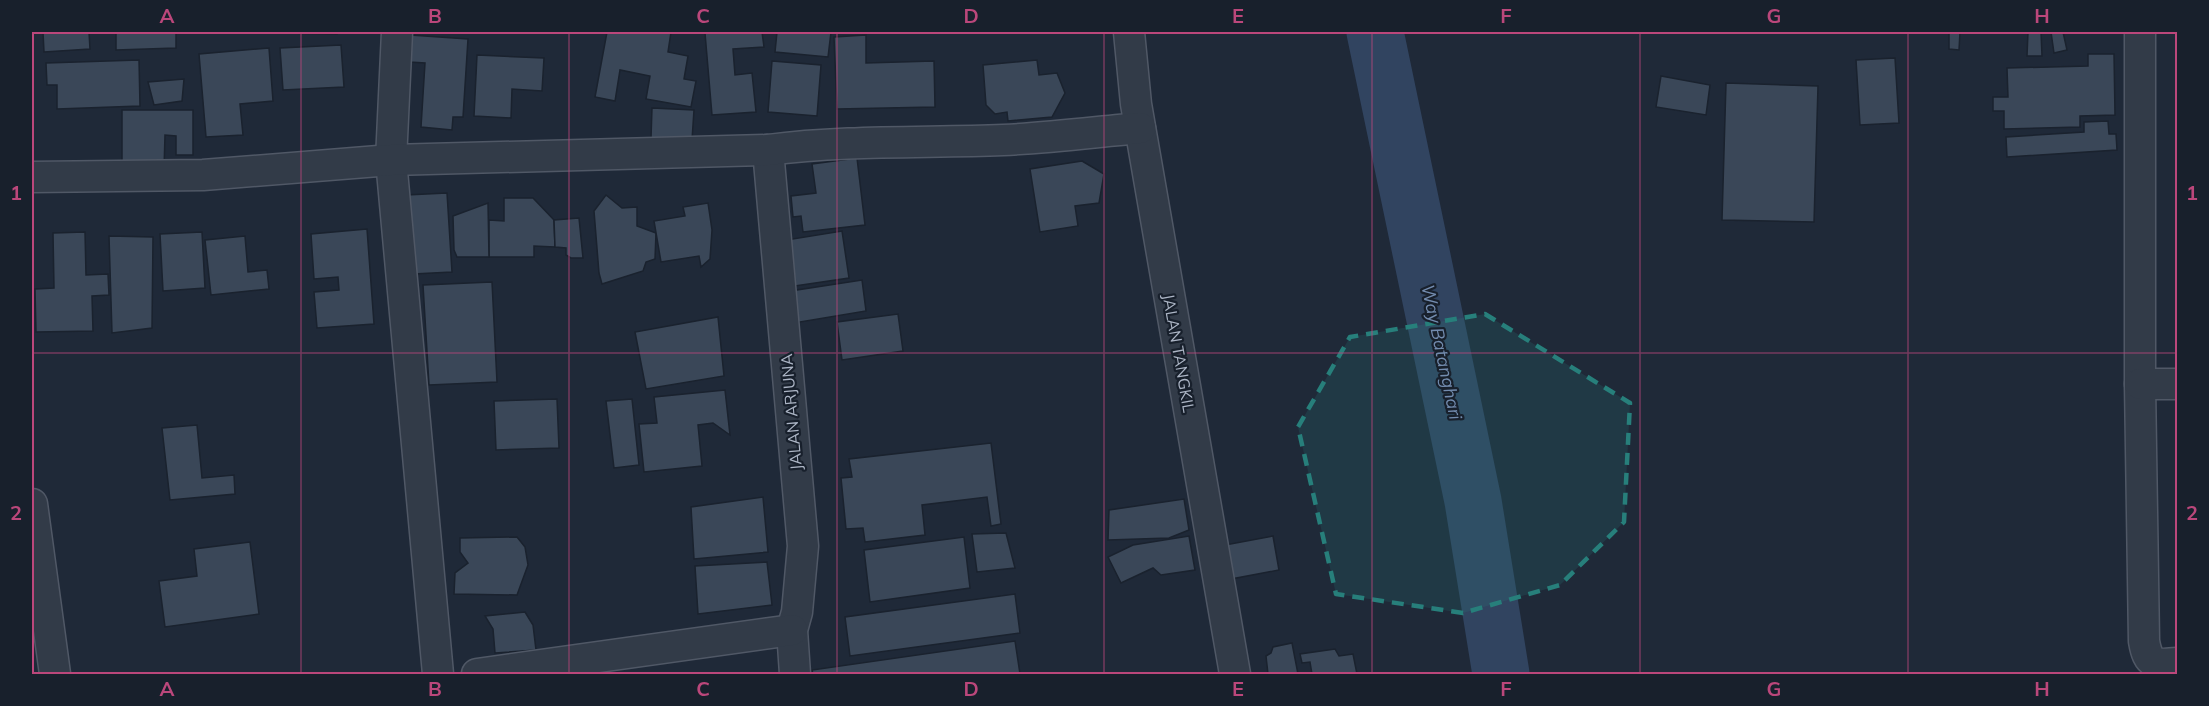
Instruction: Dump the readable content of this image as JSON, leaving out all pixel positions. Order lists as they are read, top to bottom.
{
  "streets": {
    "street": ["JALAN TANGKIL", "JALAN ARJUNA"]
  },
  "water": ["Way Batanghari"],
  "grid": {
    "columns": [
      "A",
      "B",
      "C",
      "D",
      "E",
      "F",
      "G",
      "H"
    ],
    "rows": ["1", "2"]
  }
}
